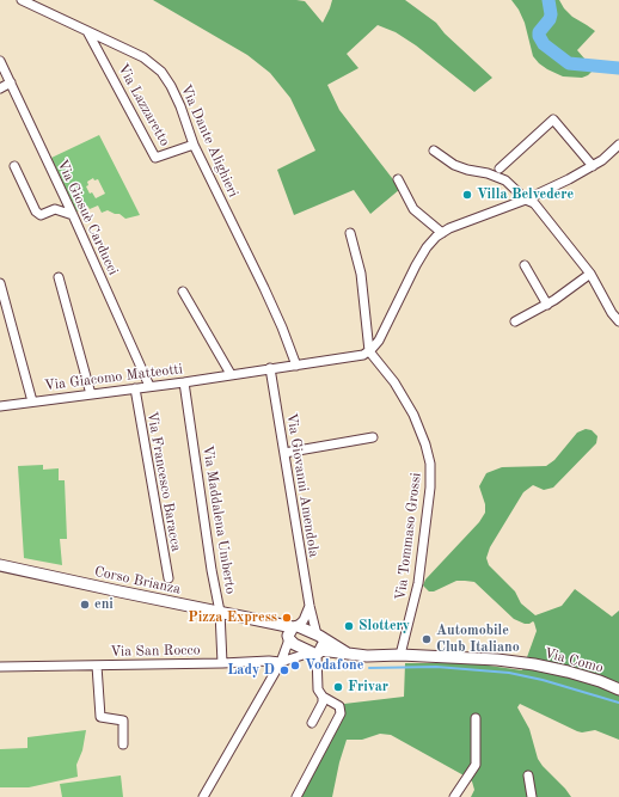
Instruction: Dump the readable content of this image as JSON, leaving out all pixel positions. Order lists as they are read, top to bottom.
{
  "streets": {
    "main road": ["Corso Brianza", "Via Como"],
    "street": [
      "Via Lazzaretto",
      "Via Dante Alighieri",
      "Via Giosuè Carducci",
      "Via Giacomo Matteotti",
      "Via Francesco Baracca",
      "Via Giovanni Amendola",
      "Via Maddalena Umberto",
      "Via Tommaso Grossi",
      "Via San Rocco"
    ]
  },
  "crossings": [
    ["Via Lazzaretto", "Via Dante Alighieri"],
    ["Via Dante Alighieri", "Via Giacomo Matteotti"],
    ["Via Giosuè Carducci", "Via Giacomo Matteotti"],
    ["Via Giacomo Matteotti", "Via Francesco Baracca"],
    ["Via Giacomo Matteotti", "Via Giovanni Amendola"],
    ["Via Giacomo Matteotti", "Via Maddalena Umberto"],
    ["Via Giacomo Matteotti", "Via Tommaso Grossi"],
    ["Via Giovanni Amendola", "Via Como"],
    ["Via Maddalena Umberto", "Corso Brianza"],
    ["Via Maddalena Umberto", "Via San Rocco"],
    ["Via Tommaso Grossi", "Via Como"],
    ["Corso Brianza", "Via Como"],
    ["Via San Rocco", "Via Como"]
  ],
  "places": [
    "Villa Belvedere",
    "eni",
    "Pizza Express",
    "Slottery",
    "Automobile Club Italiano",
    "Vodafone",
    "Lady D",
    "Frivar"
  ]
}
